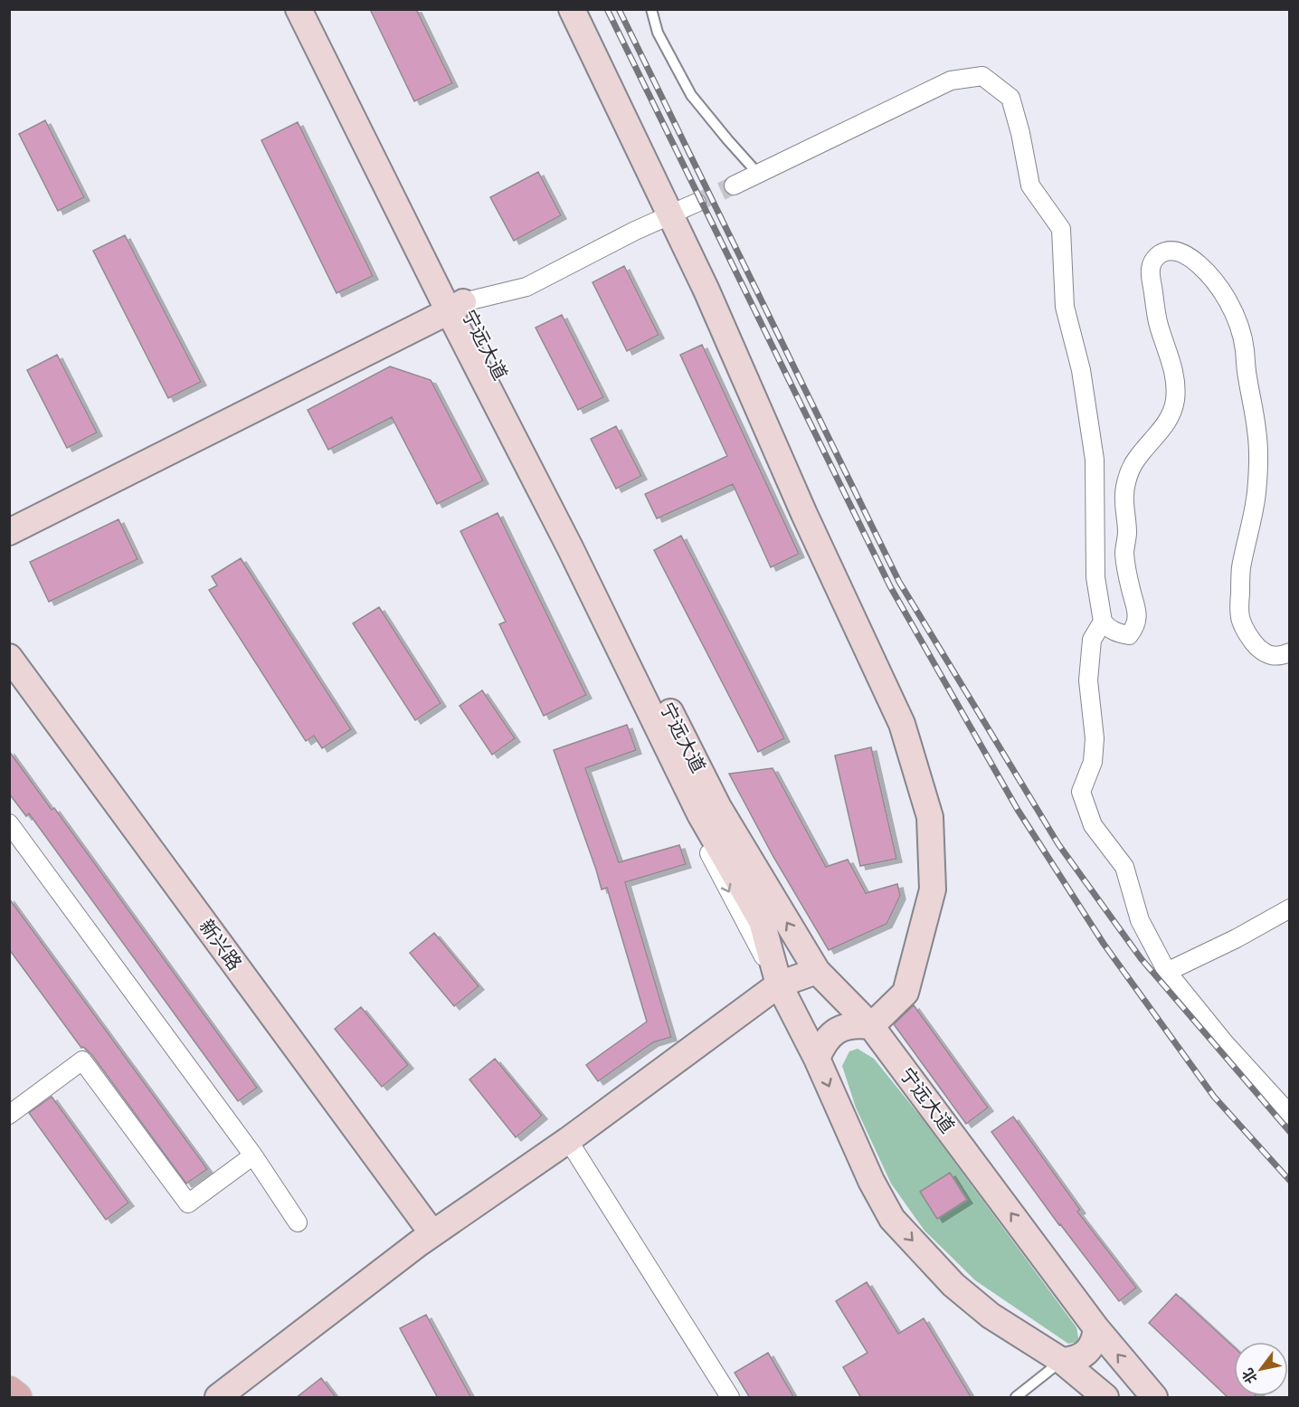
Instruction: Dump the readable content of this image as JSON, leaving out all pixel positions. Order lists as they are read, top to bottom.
{
  "streets": {
    "main road": ["宁远大道", "新兴路"]
  },
  "north": "bottom left"
}
